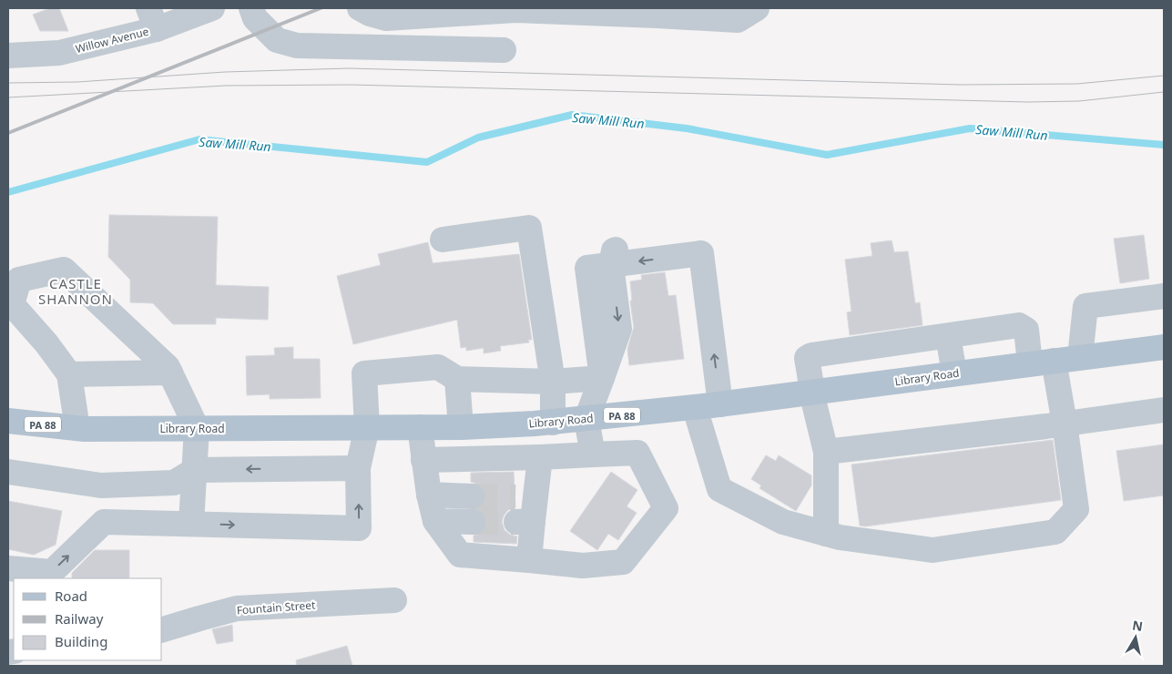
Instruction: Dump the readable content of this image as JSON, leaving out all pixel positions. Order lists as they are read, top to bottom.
{
  "streets": {
    "main road": ["Library Road", "PA 88"],
    "street": ["Willow Avenue", "Fountain Street"]
  },
  "districts": ["CASTLE SHANNON"],
  "water": ["Saw Mill Run"],
  "legend": ["Road", "Railway", "Building"],
  "north": "top"
}
